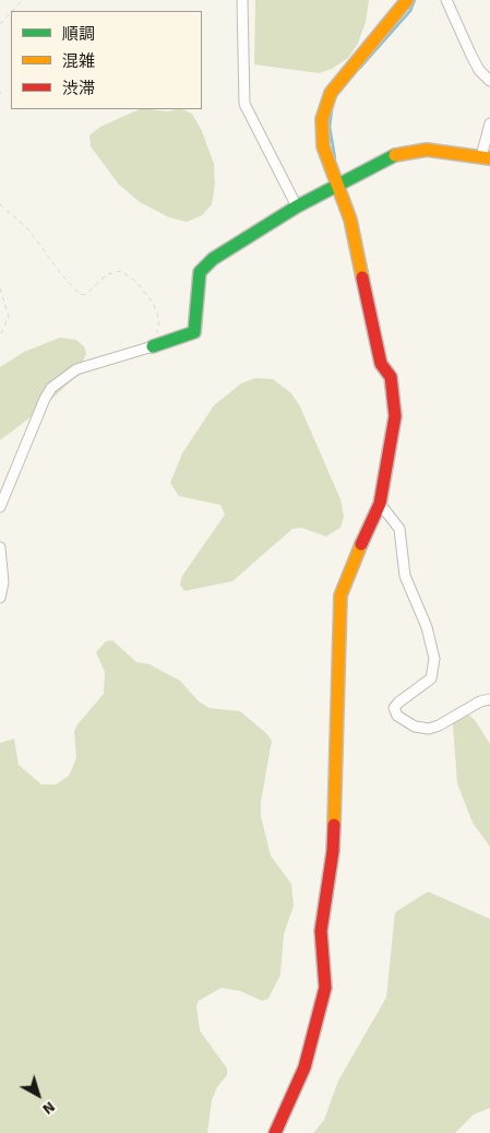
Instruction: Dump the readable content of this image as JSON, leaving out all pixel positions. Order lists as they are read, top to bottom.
{
  "legend": ["順調", "混雑", "渋滞"],
  "north": "bottom right"
}
